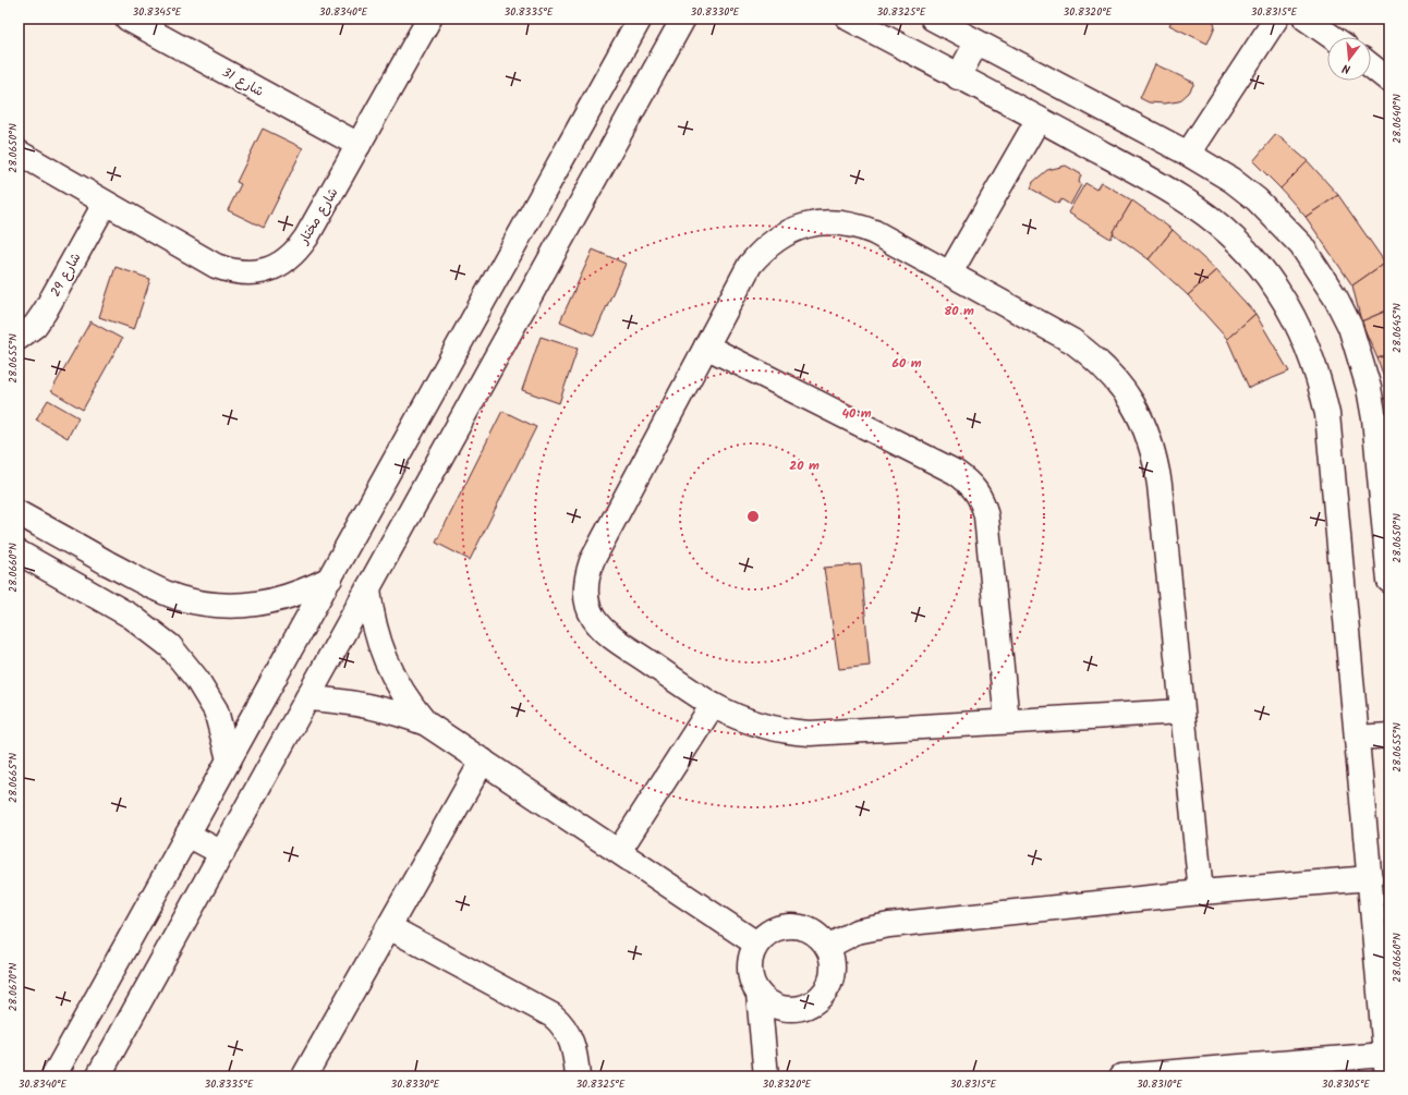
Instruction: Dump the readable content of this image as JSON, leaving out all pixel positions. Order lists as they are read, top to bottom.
{
  "streets": {
    "street": ["شارع 31", "شارع مختار", "شارع 29"]
  },
  "crossings": [
    ["شارع 31", "شارع مختار"],
    ["شارع مختار", "شارع 29"]
  ],
  "north": "bottom",
  "coordinates": [
    "30.8345°E",
    "30.8340°E",
    "30.8335°E",
    "30.8330°E",
    "30.8325°E",
    "30.8320°E",
    "30.8315°E",
    "28.0640°N",
    "28.0650°N",
    "28.0645°N",
    "28.0655°N",
    "28.0660°N",
    "28.0665°N",
    "28.0670°N",
    "30.8310°E",
    "30.8305°E"
  ],
  "rings": [
    "80 m",
    "60 m",
    "40 m",
    "20 m"
  ]
}
